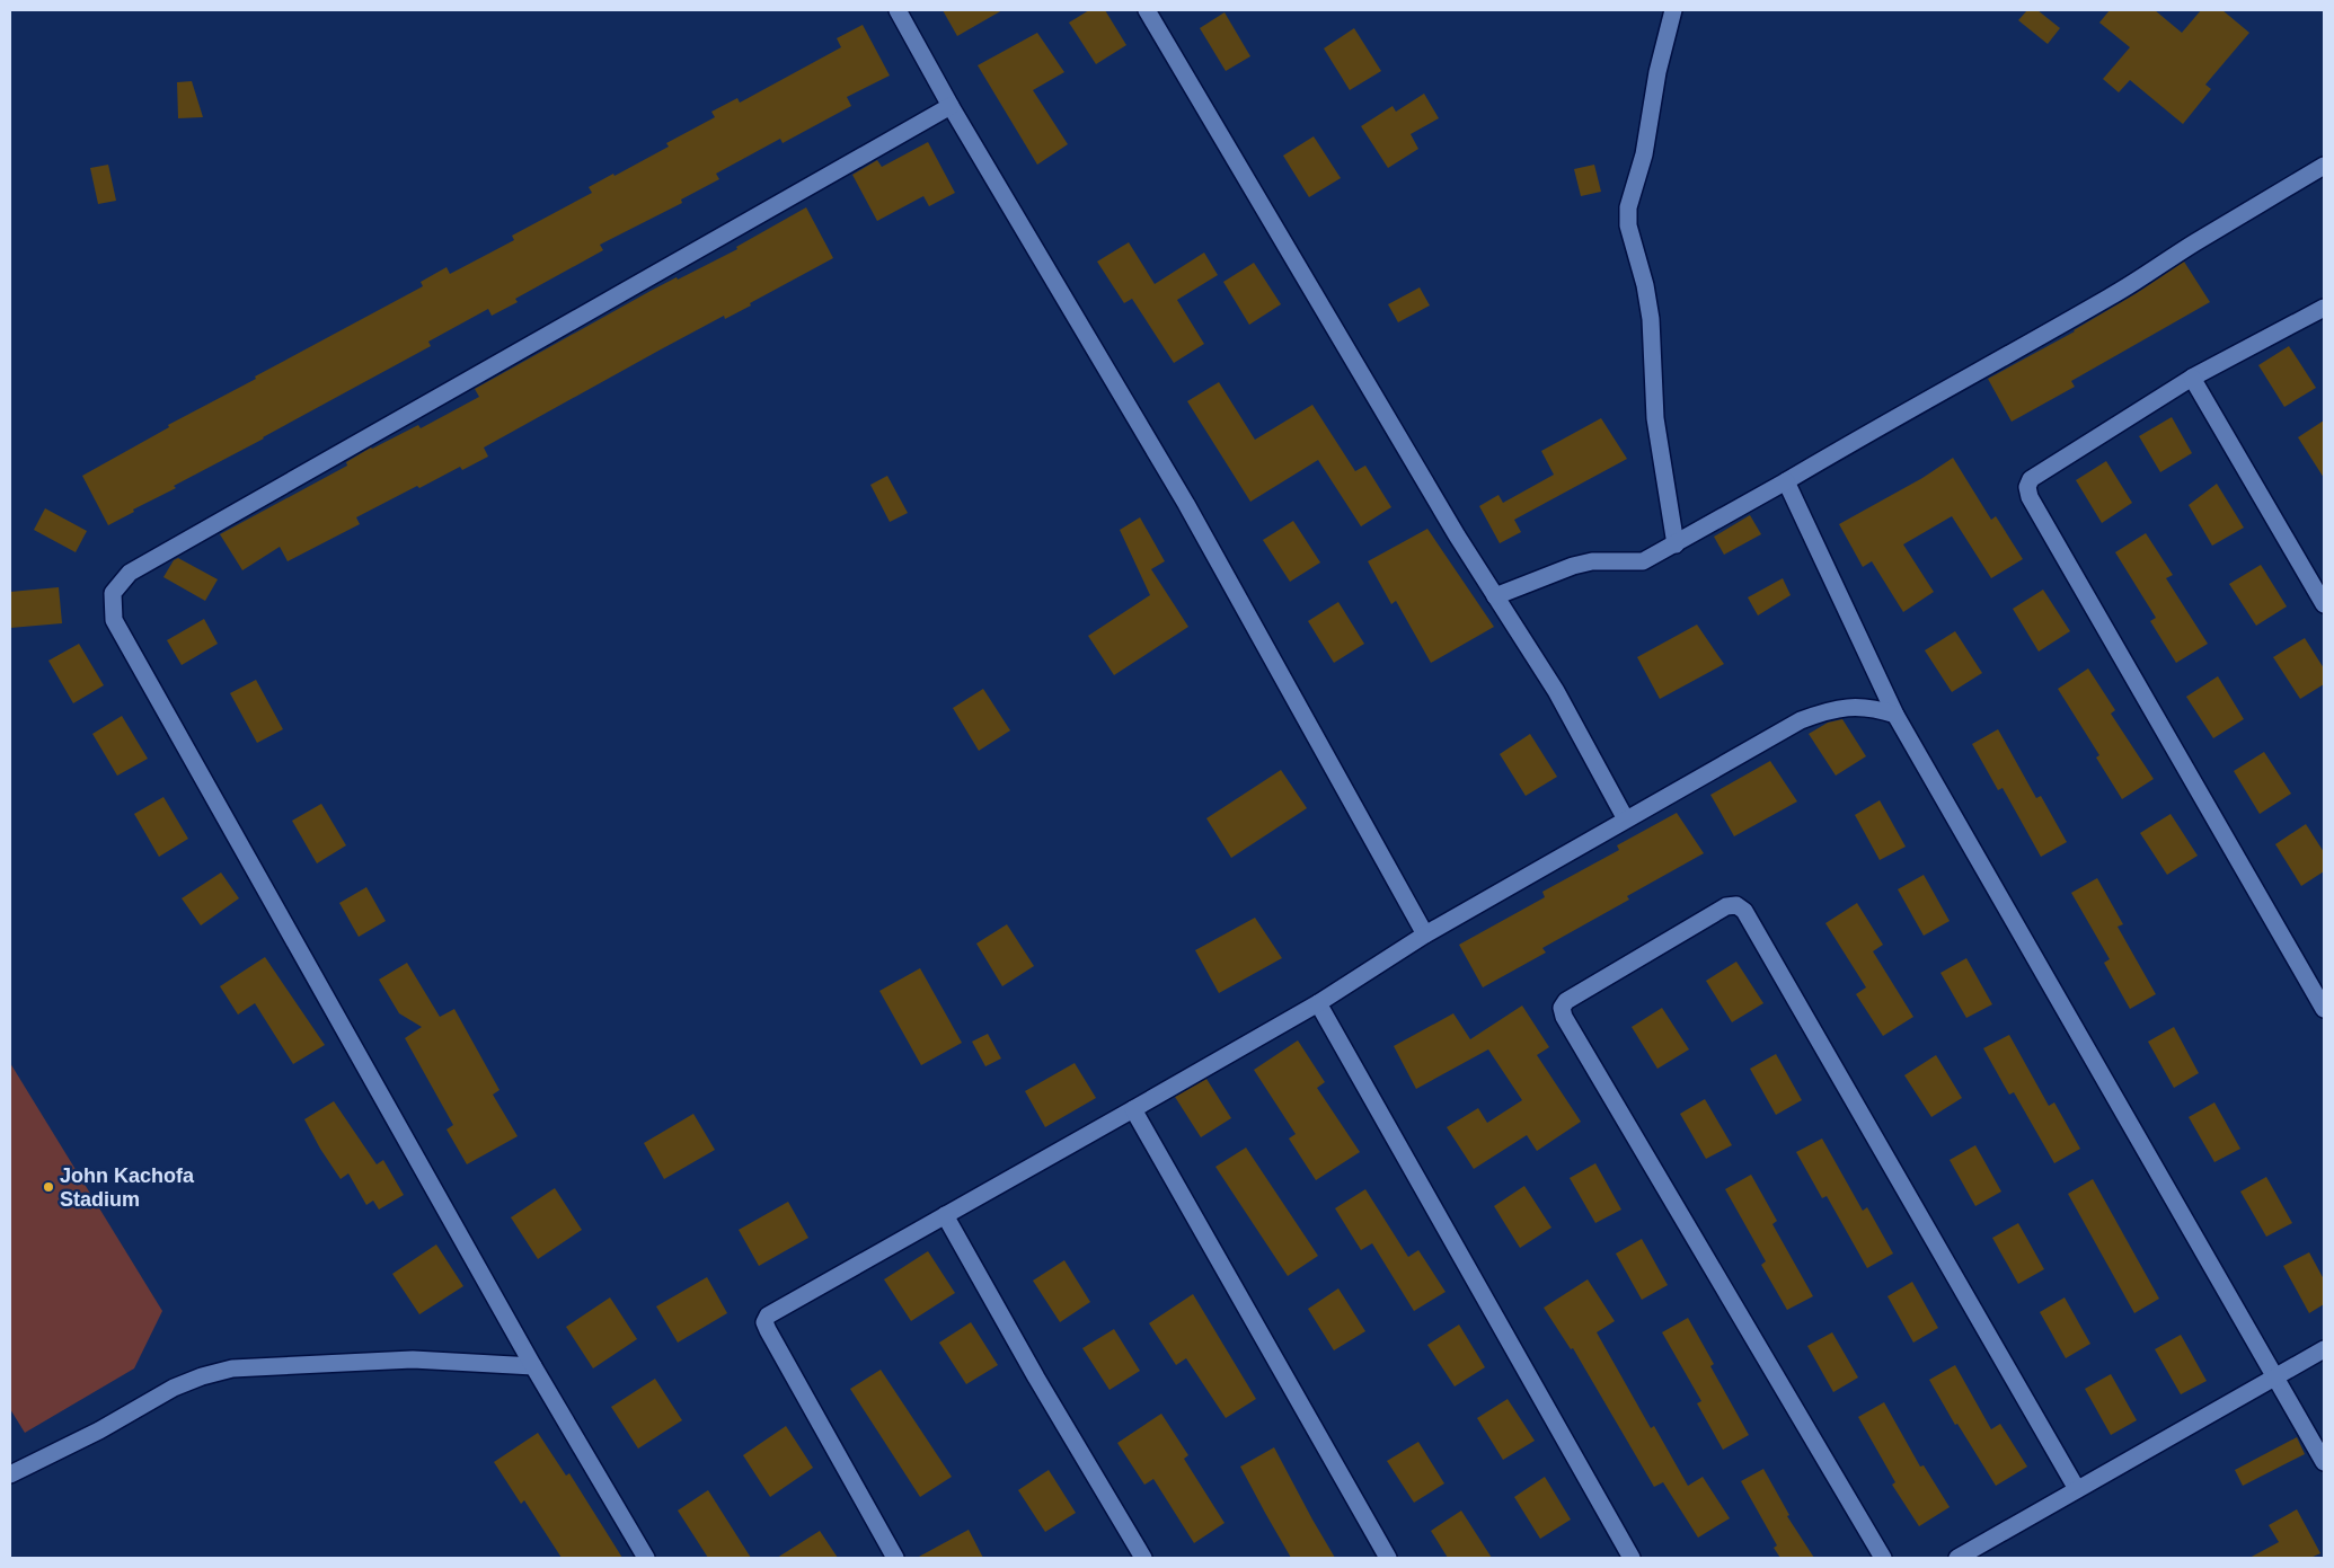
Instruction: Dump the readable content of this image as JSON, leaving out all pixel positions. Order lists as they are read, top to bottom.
{
  "places": ["John Kachofa Stadium"]
}
